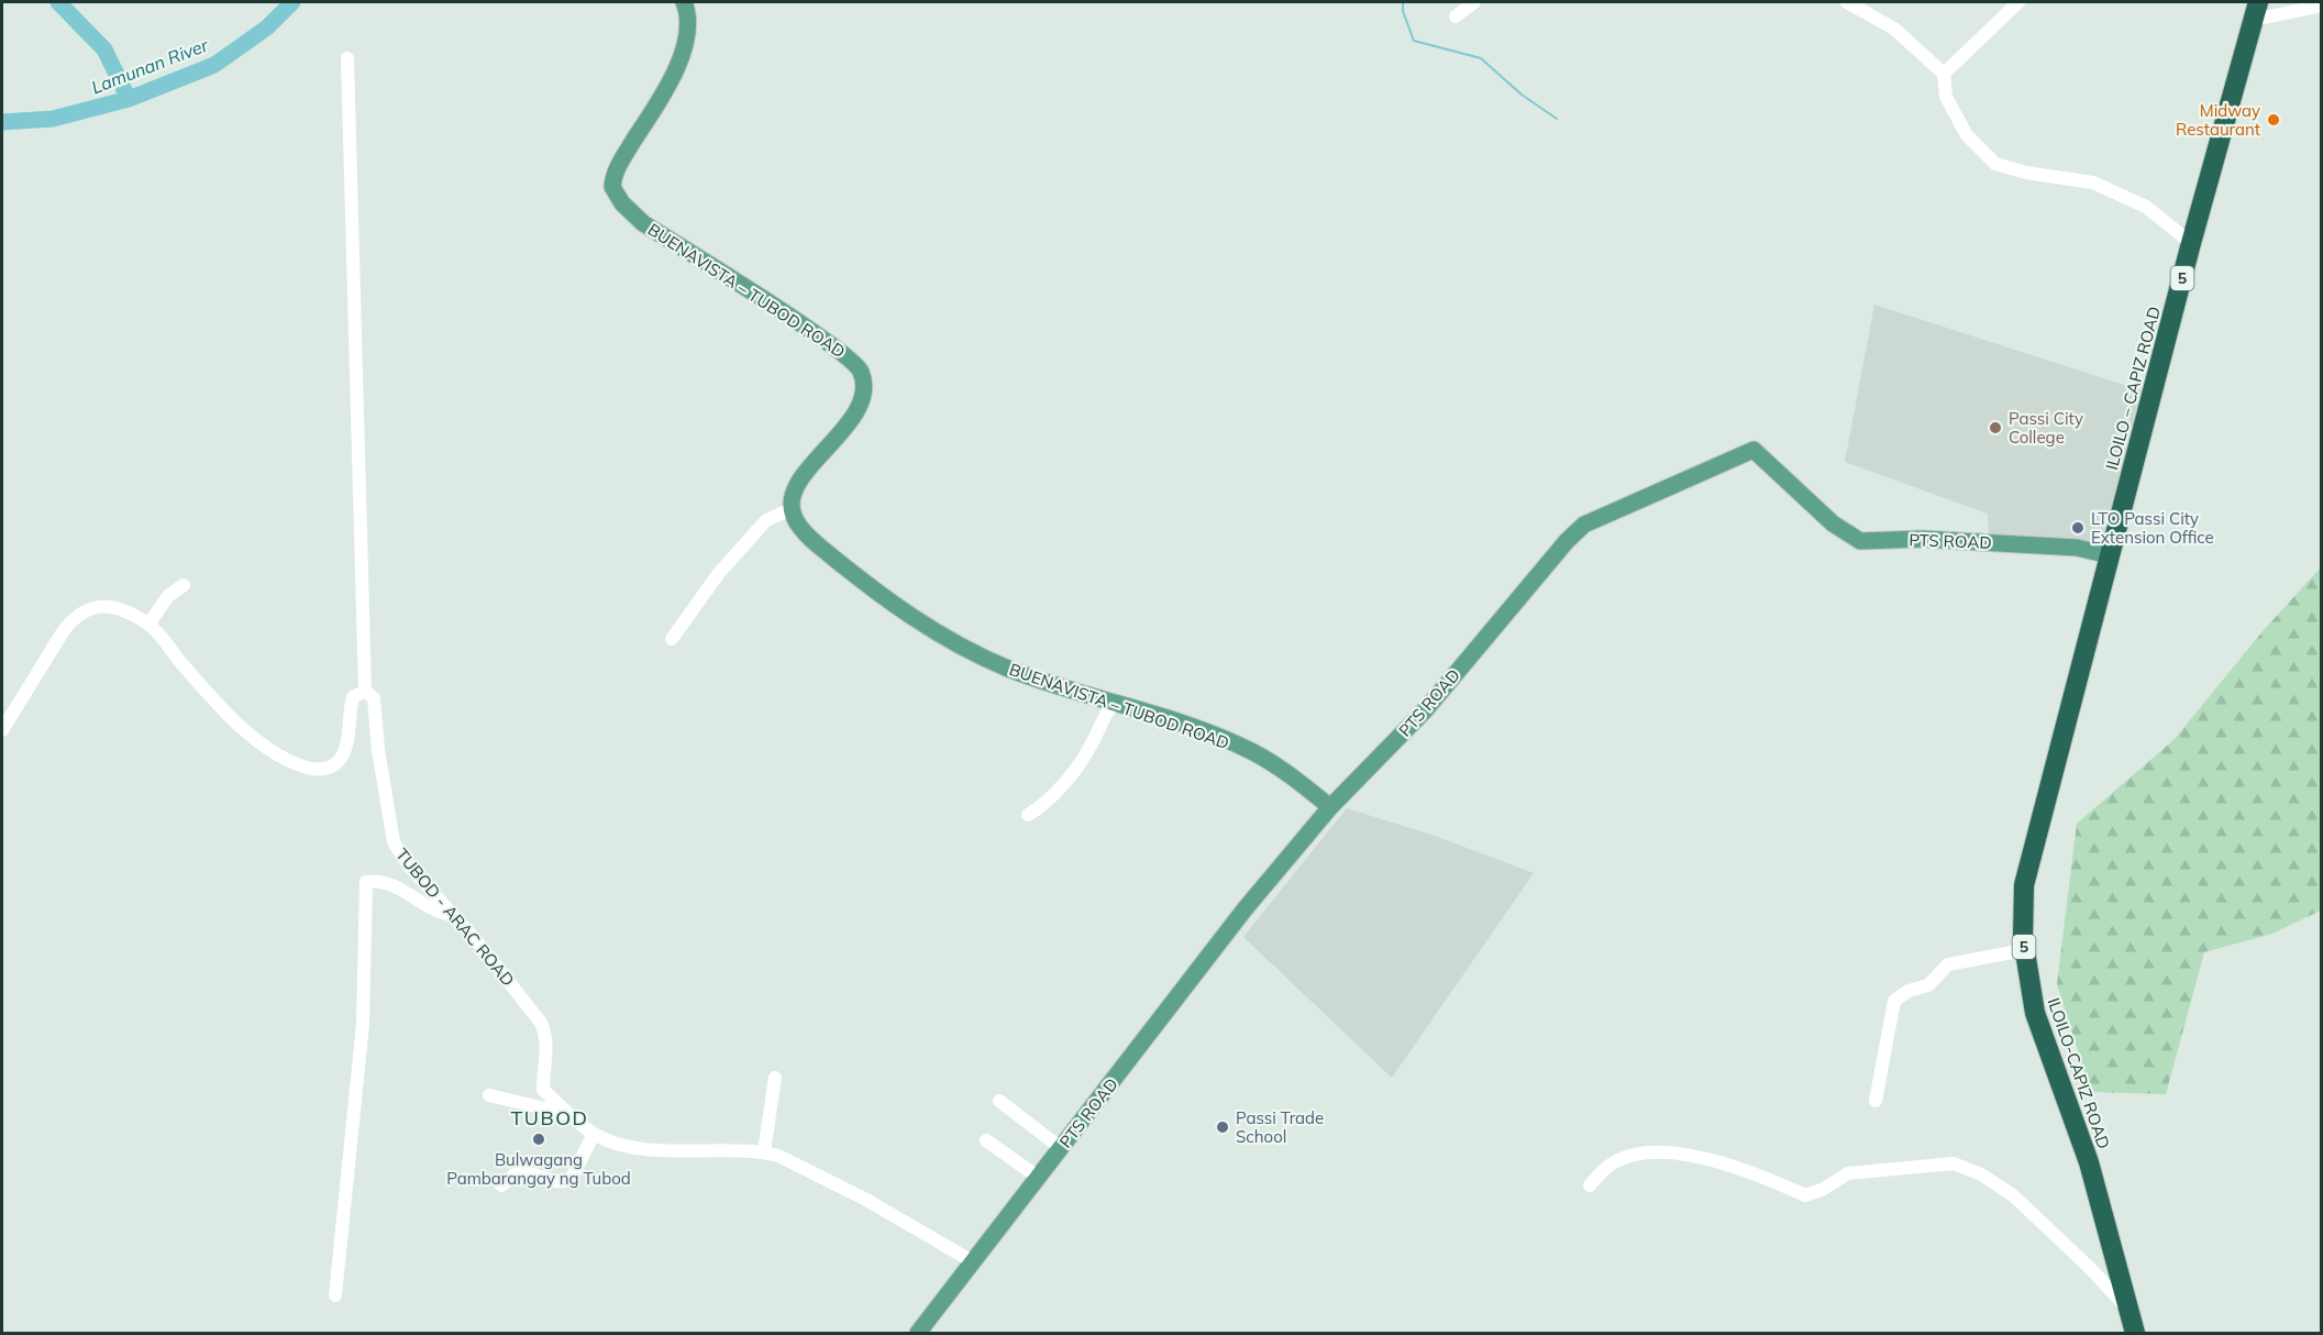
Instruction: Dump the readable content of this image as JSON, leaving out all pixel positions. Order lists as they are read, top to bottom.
{
  "streets": {
    "highway": ["5", "ILOILO – CAPIZ ROAD", "ILOILO-CAPIZ ROAD"],
    "main road": ["BUENAVISTA – TUBOD ROAD", "PTS ROAD"],
    "street": ["TUBOD - ARAC ROAD"]
  },
  "crossings": [
    ["BUENAVISTA – TUBOD ROAD", "PTS ROAD"],
    ["ILOILO – CAPIZ ROAD", "PTS ROAD"],
    ["ILOILO – CAPIZ ROAD", "ILOILO-CAPIZ ROAD"],
    ["PTS ROAD", "TUBOD - ARAC ROAD"],
    ["PTS ROAD", "ILOILO-CAPIZ ROAD"]
  ],
  "districts": ["TUBOD"],
  "water": ["Lamunan River"],
  "places": [
    "Midway Restaurant",
    "Passi City College",
    "LTO Passi City Extension Office",
    "Passi Trade School",
    "Bulwagang Pambarangay ng Tubod"
  ]
}
